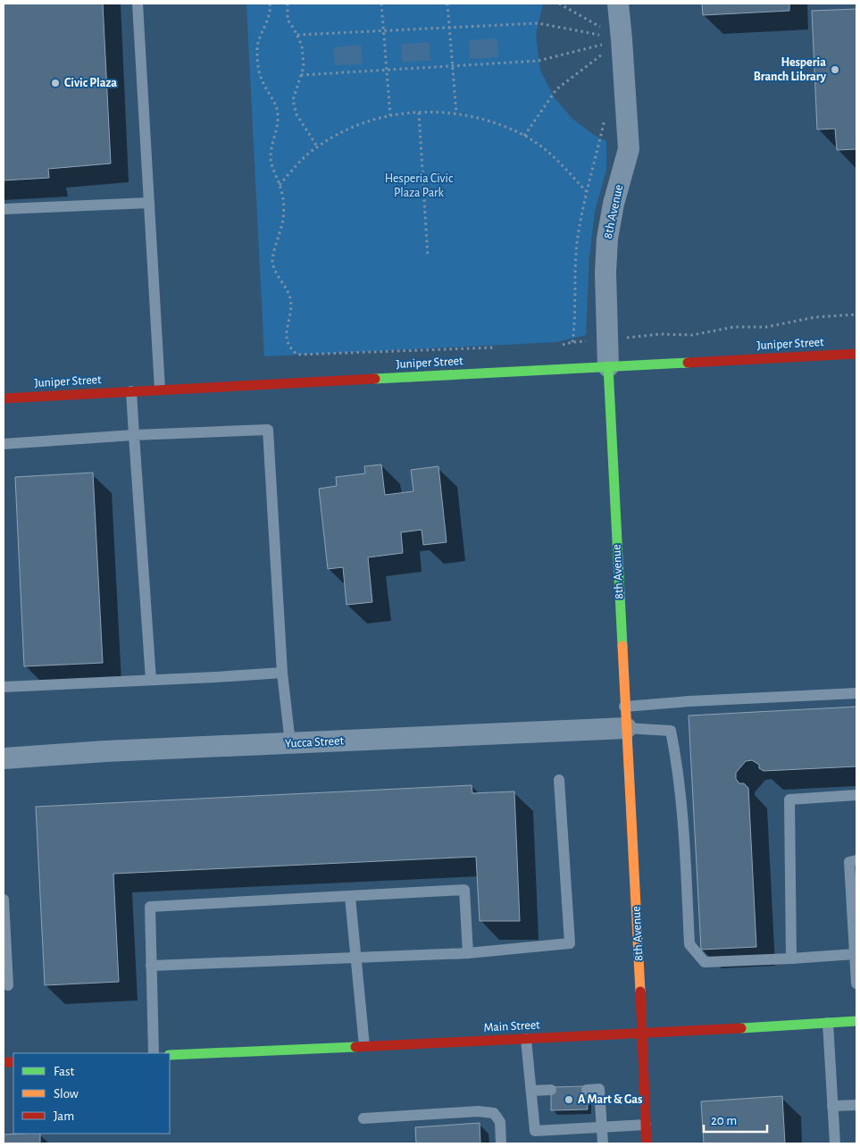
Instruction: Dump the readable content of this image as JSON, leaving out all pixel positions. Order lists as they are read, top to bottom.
{
  "streets": {
    "street": [
      "8th Avenue",
      "Juniper Street",
      "Yucca Street",
      "Main Street"
    ]
  },
  "crossings": [
    ["8th Avenue", "Juniper Street"],
    ["8th Avenue", "Yucca Street"],
    ["8th Avenue", "Main Street"]
  ],
  "parks": ["Hesperia Civic Plaza Park"],
  "places": ["Hesperia Branch Library", "Civic Plaza", "A Mart & Gas"],
  "legend": ["Fast", "Slow", "Jam"],
  "scale_bar": "20 m"
}
